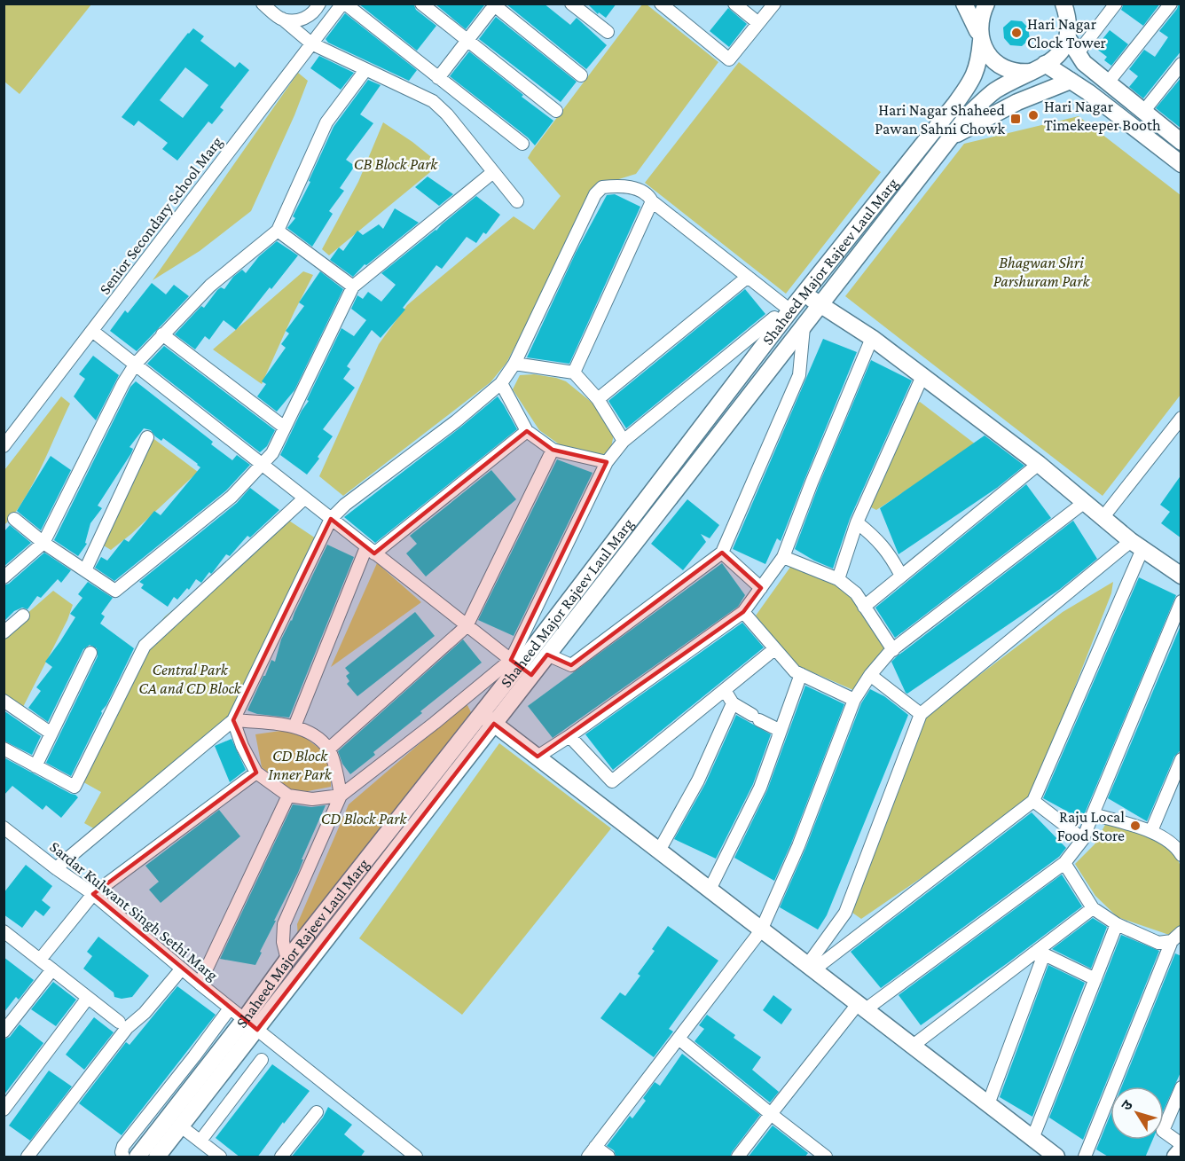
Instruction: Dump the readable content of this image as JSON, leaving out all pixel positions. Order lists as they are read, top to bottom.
{
  "streets": {
    "street": ["Senior Secondary School Marg", "Shaheed Major Rajeev Laul Marg", "Sardar Kulwant Singh Sethi Marg"]
  },
  "crossings": [
    ["Shaheed Major Rajeev Laul Marg", "Sardar Kulwant Singh Sethi Marg"]
  ],
  "parks": [
    "CB Block Park",
    "Bhagwan Shri Parshuram Park",
    "Central Park CA and CD Block",
    "CD Block Inner Park",
    "CD Block Park"
  ],
  "places": {
    "other": ["Hari Nagar Clock Tower", "Hari Nagar Timekeeper Booth", "Raju Local Food Store"],
    "transit": ["Hari Nagar Shaheed Pawan Sahni Chowk"]
  },
  "north": "top left"
}
